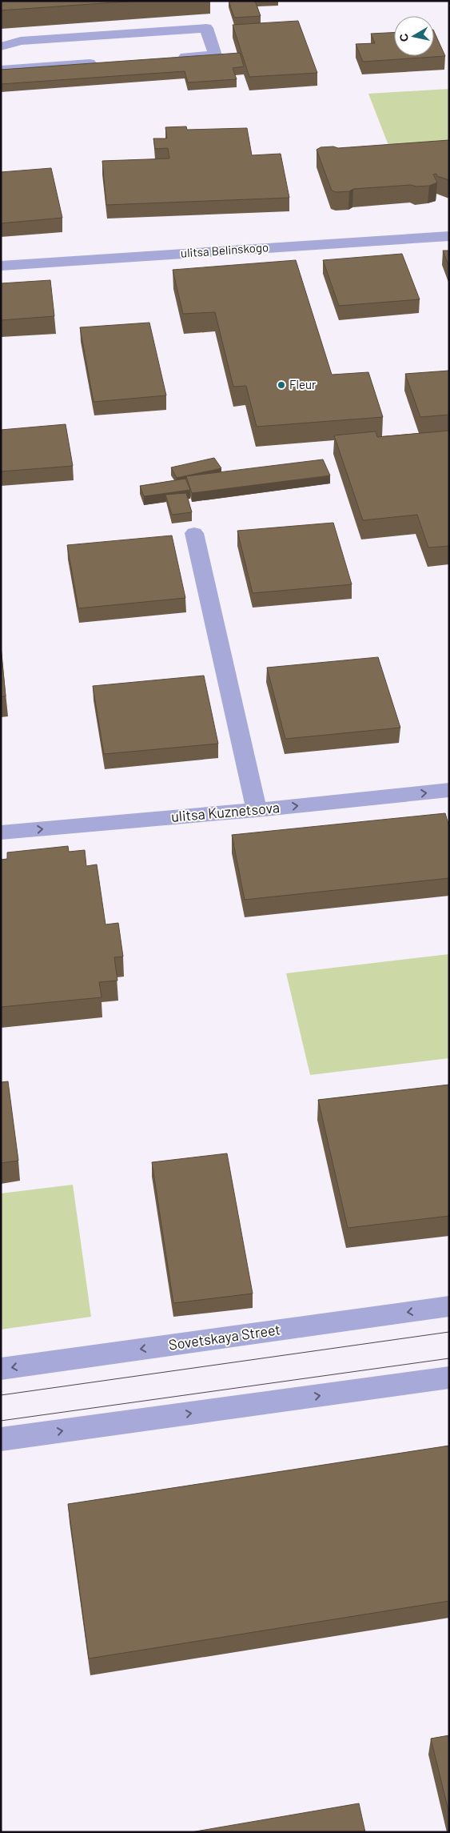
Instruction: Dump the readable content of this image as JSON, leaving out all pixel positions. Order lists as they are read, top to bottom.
{
  "streets": {
    "street": ["ulitsa Belinskogo", "ulitsa Kuznetsova", "Sovetskaya Street"]
  },
  "one_way": ["ulitsa Kuznetsova"],
  "places": ["Fleur"],
  "north": "left"
}
